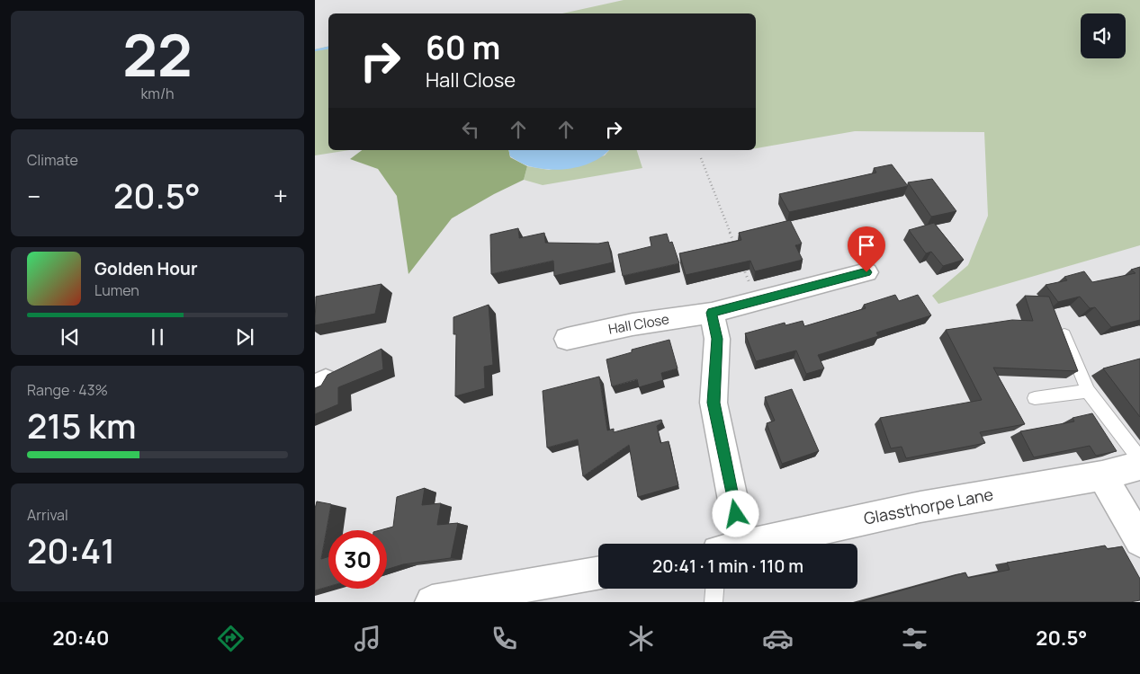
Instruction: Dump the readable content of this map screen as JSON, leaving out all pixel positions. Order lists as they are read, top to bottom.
{
  "streets": {
    "street": ["Hall Close", "Glassthorpe Lane"]
  },
  "page": {
    "tile": [
      ["22", "km/h"],
      "Climate",
      ["Range · 43%", "215 km"],
      ["Arrival", "20:41"]
    ],
    "turn": ["60 m", "Hall Close"],
    "heat": ["−", "20.5°", "+"],
    "song": ["Golden Hour", "Lumen"],
    "limit": "30",
    "trip": "20:41 · 1 min · 110 m",
    "tabs": ["20:40", "20.5°"]
  }
}
